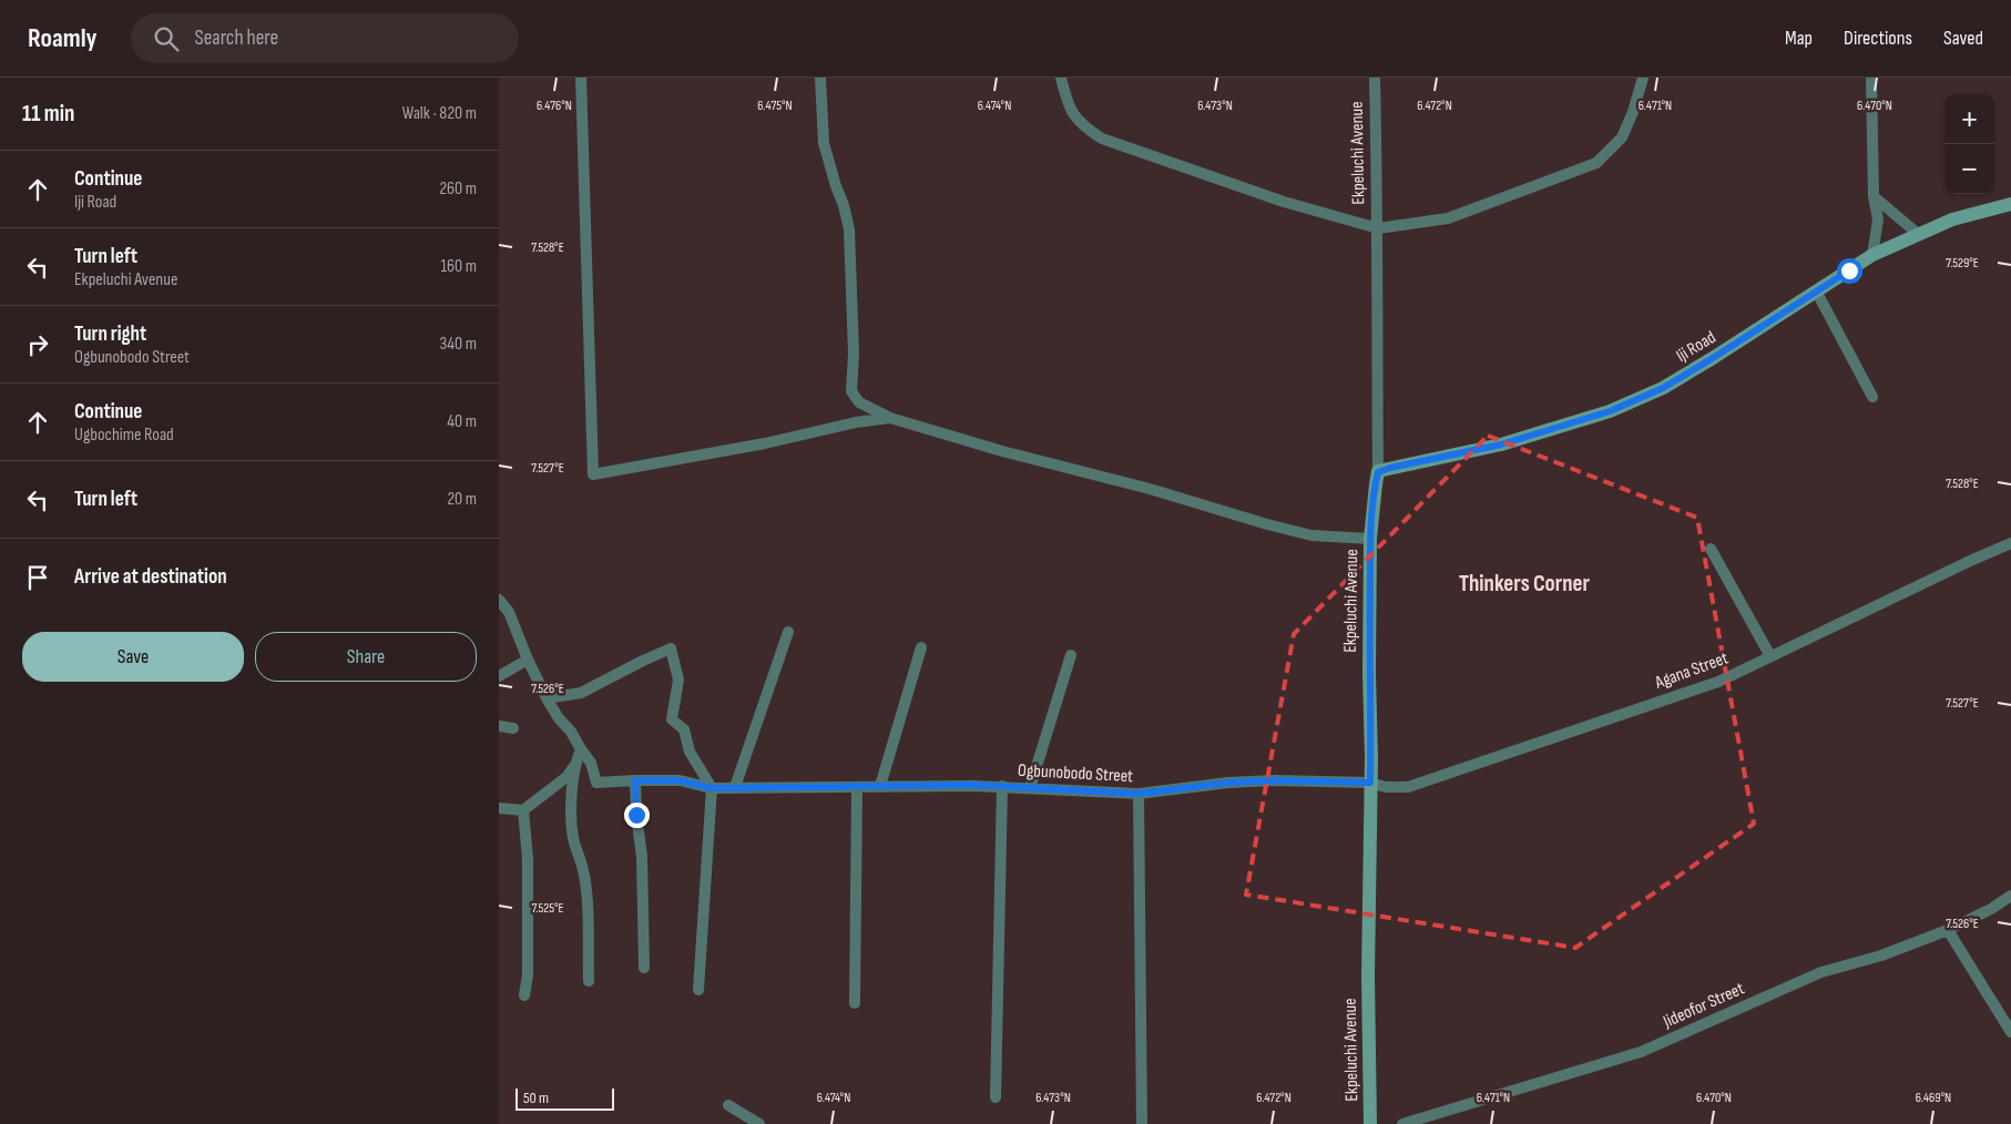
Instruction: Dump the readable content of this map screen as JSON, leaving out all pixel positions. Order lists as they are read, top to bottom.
{
  "streets": {
    "street": [
      "Ekpeluchi Avenue",
      "Iji Road",
      "Agana Street",
      "Ogbunobodo Street",
      "Jideofor Street"
    ]
  },
  "crossings": [
    ["Ekpeluchi Avenue", "Iji Road"],
    ["Ekpeluchi Avenue", "Agana Street"],
    ["Ekpeluchi Avenue", "Ogbunobodo Street"],
    ["Agana Street", "Ogbunobodo Street"]
  ],
  "districts": ["Thinkers Corner"],
  "scale_bar": "50 m",
  "page": {
    "header": "Roamly",
    "search": "Search here",
    "nav": ["Map", "Directions", "Saved"],
    "heading": ["11 min", "Walk · 820 m"],
    "map_buttons": ["+", "−"],
    "list": [
      ["Continue", "Iji Road", "260 m"],
      ["Turn left", "Ekpeluchi Avenue", "160 m"],
      ["Turn right", "Ogbunobodo Street", "340 m"],
      ["Continue", "Ugbochime Road", "40 m"],
      ["Turn left", "20 m"],
      "Arrive at destination"
    ],
    "buttons": ["Save", "Share"],
    "scale": "50 m"
  },
  "coordinates": [
    "6.476°N",
    "6.475°N",
    "6.474°N",
    "6.473°N",
    "6.472°N",
    "6.471°N",
    "6.470°N",
    "7.528°E",
    "7.529°E",
    "7.527°E",
    "7.526°E",
    "7.525°E",
    "6.469°N"
  ]
}
